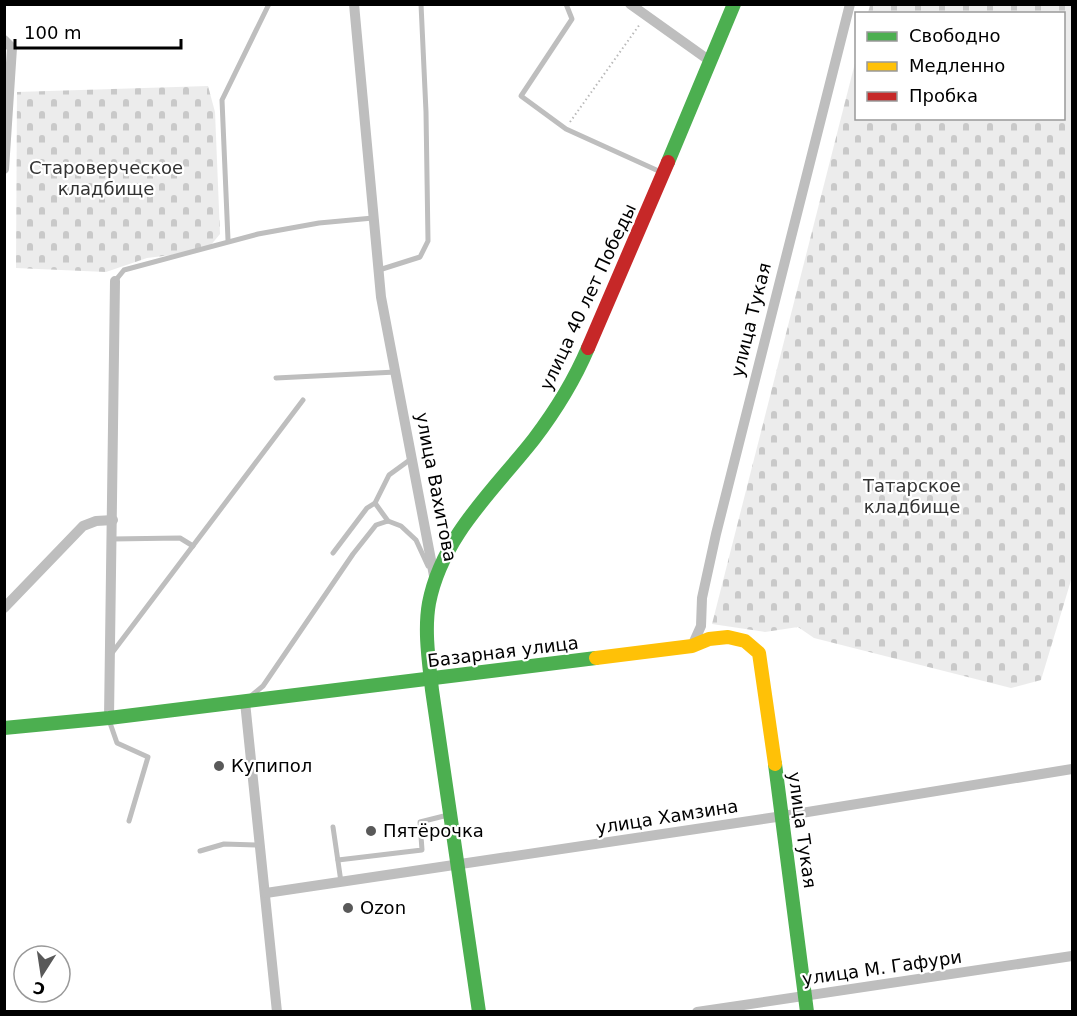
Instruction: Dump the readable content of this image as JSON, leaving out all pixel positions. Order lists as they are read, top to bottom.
{
  "streets": {
    "street": [
      "улица 40 лет Победы",
      "улица Тукая",
      "улица Вахитова",
      "Базарная улица",
      "улица Хамзина",
      "улица М. Гафури"
    ]
  },
  "crossings": [
    ["улица 40 лет Победы", "улица Вахитова"],
    ["улица Тукая", "Базарная улица"],
    ["улица Тукая", "улица Хамзина"],
    ["улица Тукая", "улица М. Гафури"],
    ["улица Вахитова", "Базарная улица"],
    ["улица Вахитова", "улица Хамзина"]
  ],
  "parks": ["Староверческое кладбище", "Татарское кладбище"],
  "places": ["Купипол", "Пятёрочка", "Ozon"],
  "legend": ["Свободно", "Медленно", "Пробка"],
  "scale_bar": "100 m",
  "north": "bottom"
}
